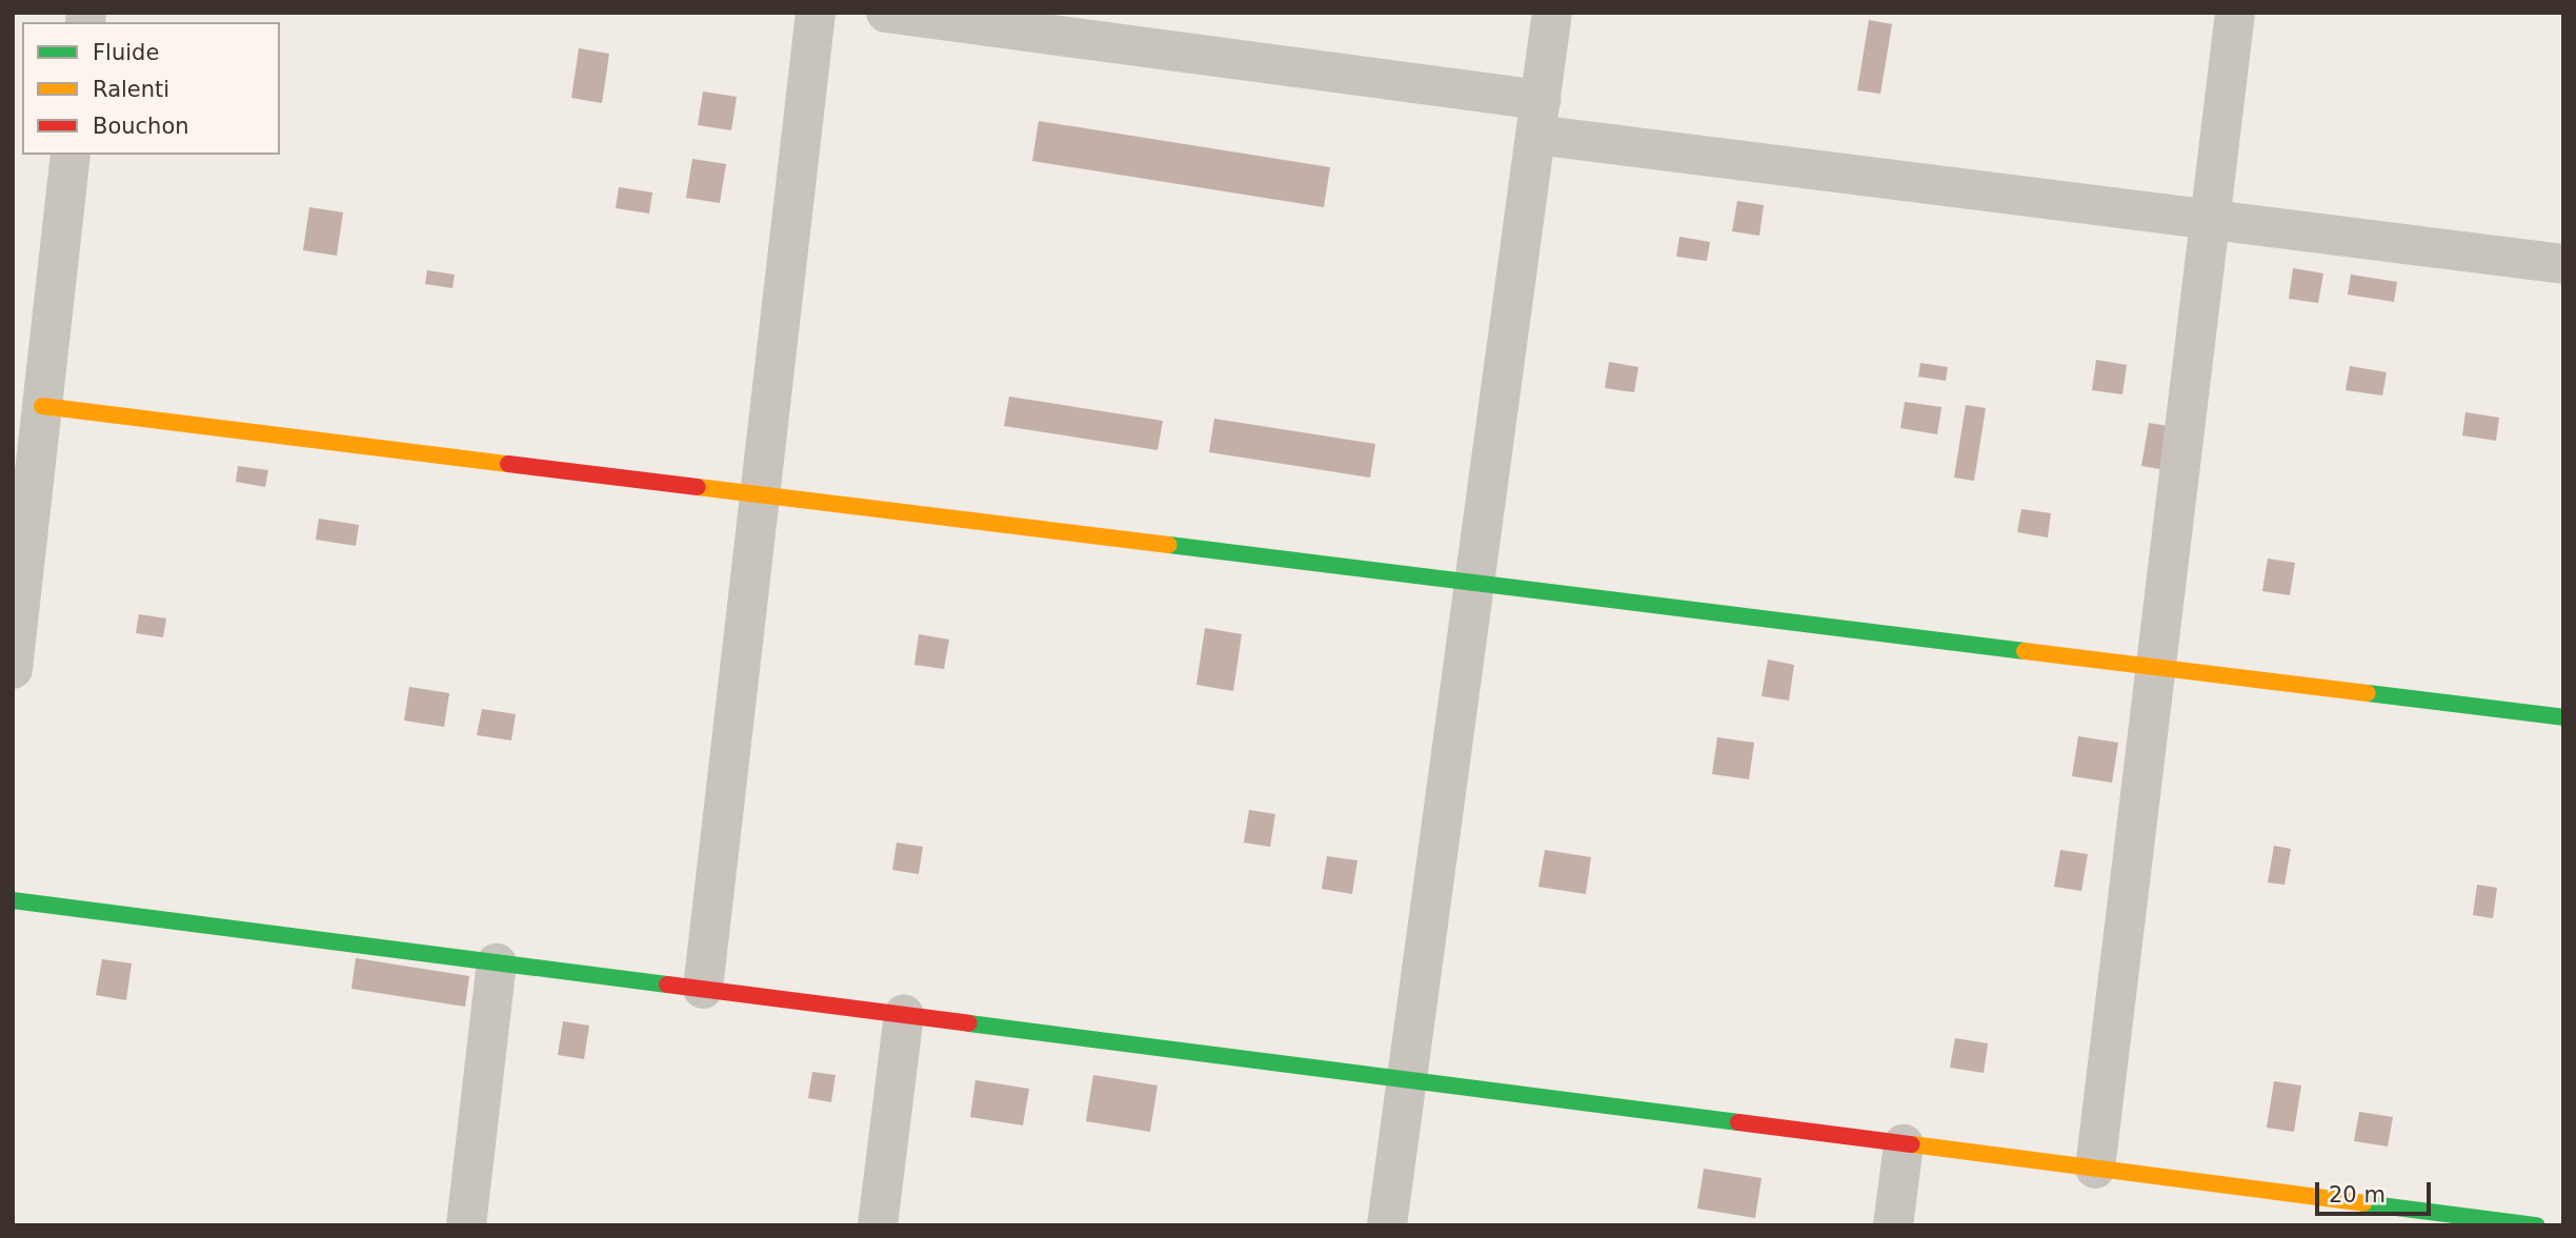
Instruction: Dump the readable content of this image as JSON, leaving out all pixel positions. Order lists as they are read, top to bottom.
{
  "legend": ["Fluide", "Ralenti", "Bouchon"],
  "scale_bar": "20 m"
}
